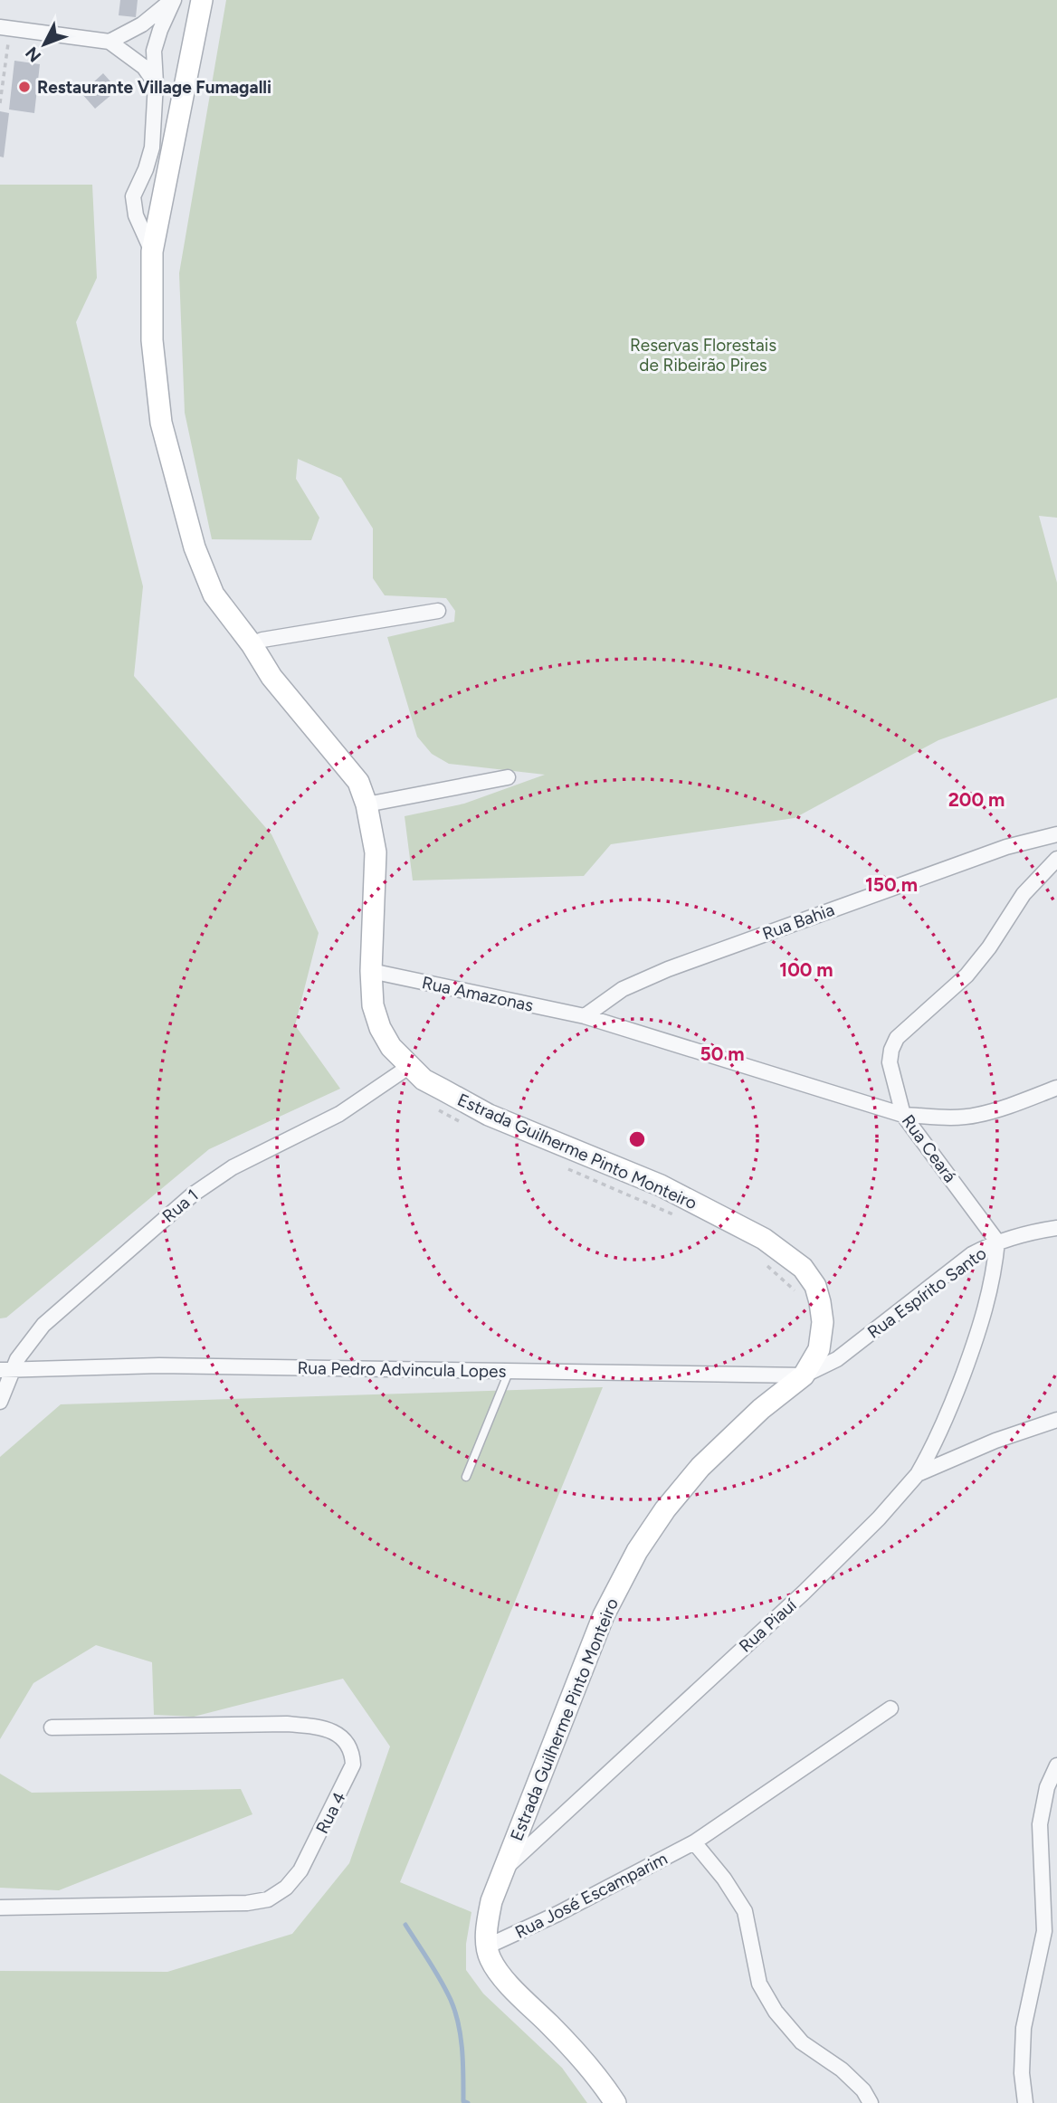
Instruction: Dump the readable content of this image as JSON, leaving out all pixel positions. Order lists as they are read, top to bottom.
{
  "streets": {
    "main road": ["Estrada Guilherme Pinto Monteiro"],
    "street": [
      "Rua Bahia",
      "Rua Amazonas",
      "Rua Ceará",
      "Rua 1",
      "Rua Espírito Santo",
      "Rua Pedro Advincula Lopes",
      "Rua Piauí",
      "Rua 4",
      "Rua José Escamparim"
    ]
  },
  "crossings": [
    ["Rua Bahia", "Rua Amazonas"],
    ["Rua Amazonas", "Rua Ceará"],
    ["Rua Amazonas", "Estrada Guilherme Pinto Monteiro"],
    ["Rua Ceará", "Rua Espírito Santo"],
    ["Estrada Guilherme Pinto Monteiro", "Rua 1"],
    ["Estrada Guilherme Pinto Monteiro", "Rua Espírito Santo"],
    ["Estrada Guilherme Pinto Monteiro", "Rua Pedro Advincula Lopes"],
    ["Estrada Guilherme Pinto Monteiro", "Rua Piauí"],
    ["Estrada Guilherme Pinto Monteiro", "Rua José Escamparim"],
    ["Rua 1", "Rua Pedro Advincula Lopes"],
    ["Rua Espírito Santo", "Rua Pedro Advincula Lopes"]
  ],
  "parks": ["Reservas Florestais de Ribeirão Pires"],
  "places": ["Restaurante Village Fumagalli"],
  "north": "bottom left",
  "rings": [
    "200 m",
    "150 m",
    "100 m",
    "50 m"
  ]
}
